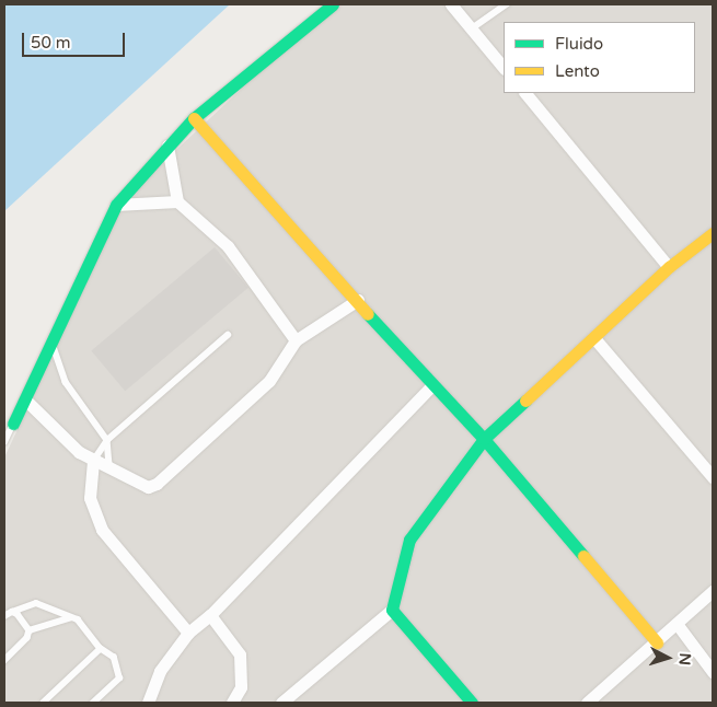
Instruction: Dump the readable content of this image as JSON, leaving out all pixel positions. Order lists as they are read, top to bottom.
{
  "legend": ["Fluido", "Lento"],
  "scale_bar": "50 m",
  "north": "right"
}
